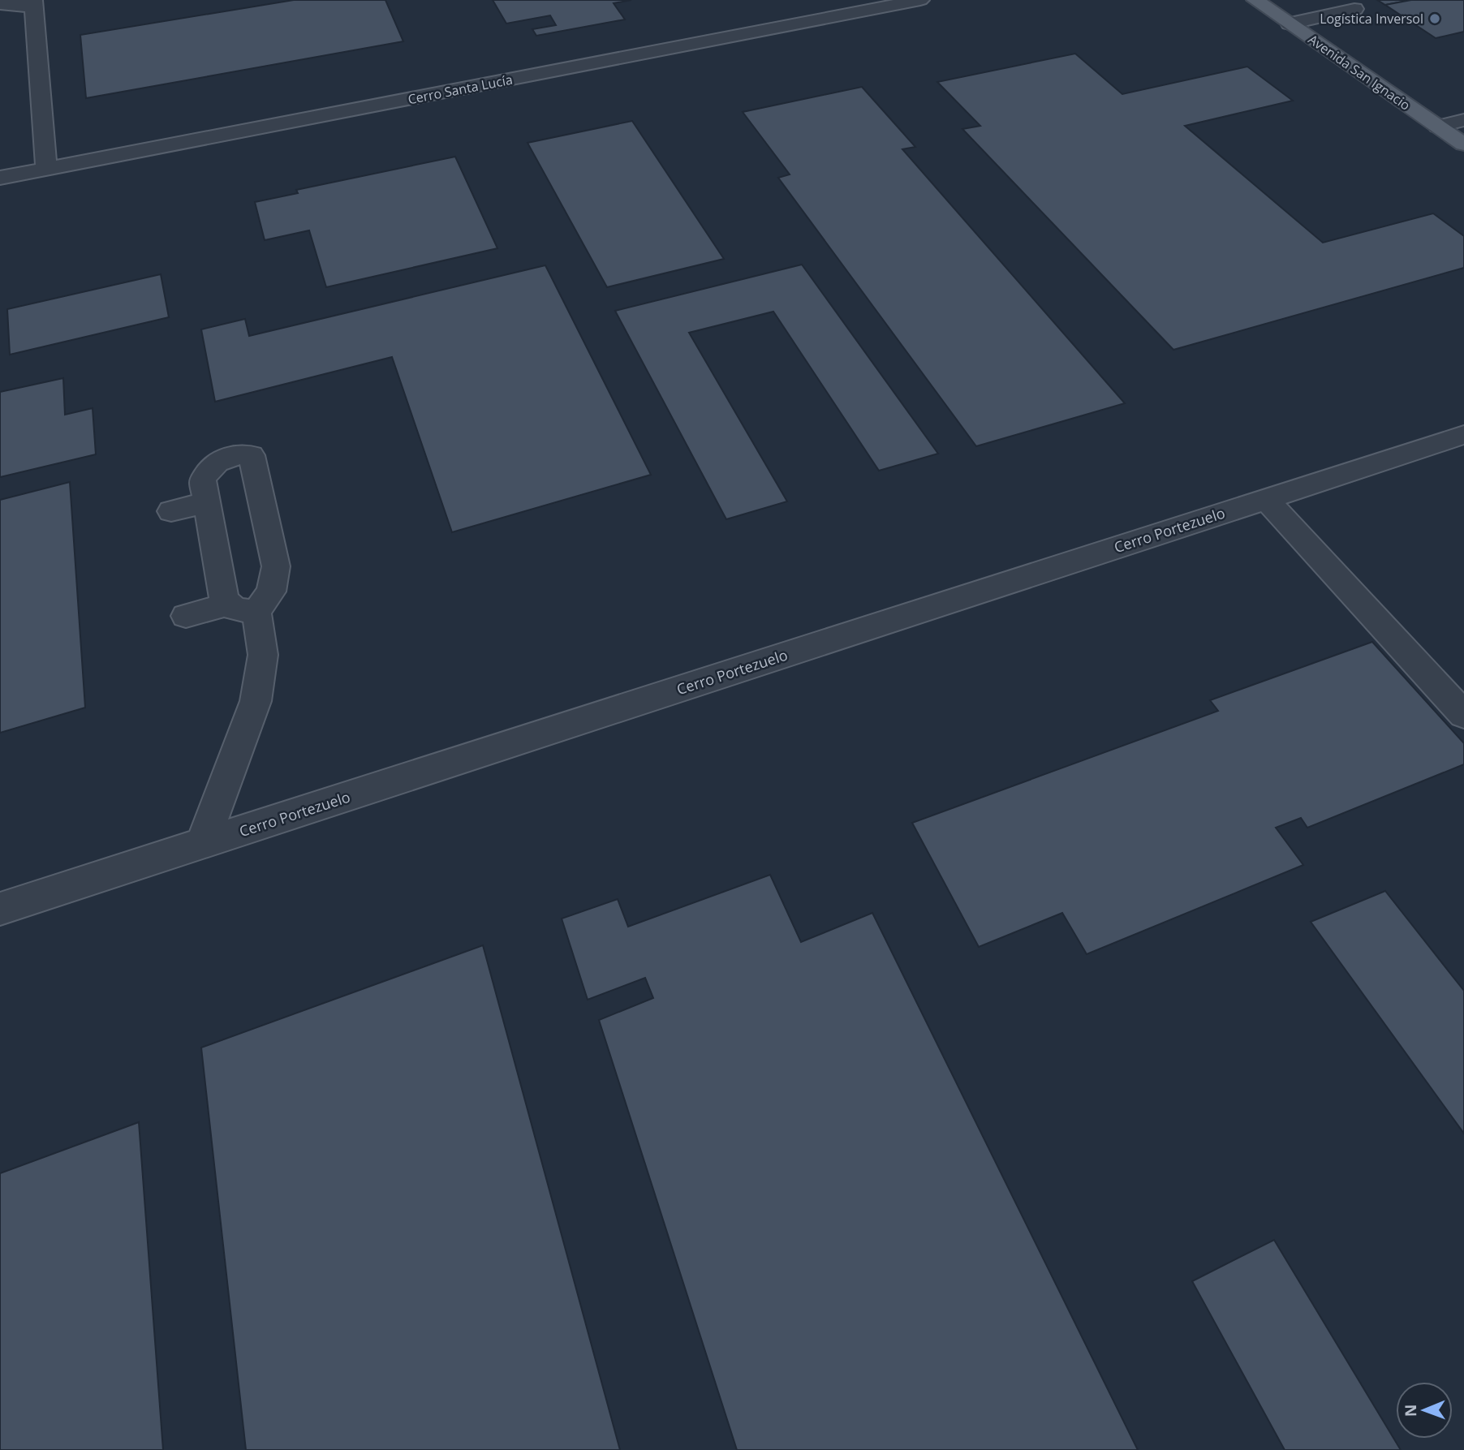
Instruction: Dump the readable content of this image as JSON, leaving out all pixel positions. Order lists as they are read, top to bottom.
{
  "streets": {
    "main road": ["Avenida San Ignacio"],
    "street": ["Cerro Santa Lucía", "Cerro Portezuelo"]
  },
  "places": ["Logística Inversol"],
  "north": "left"
}
